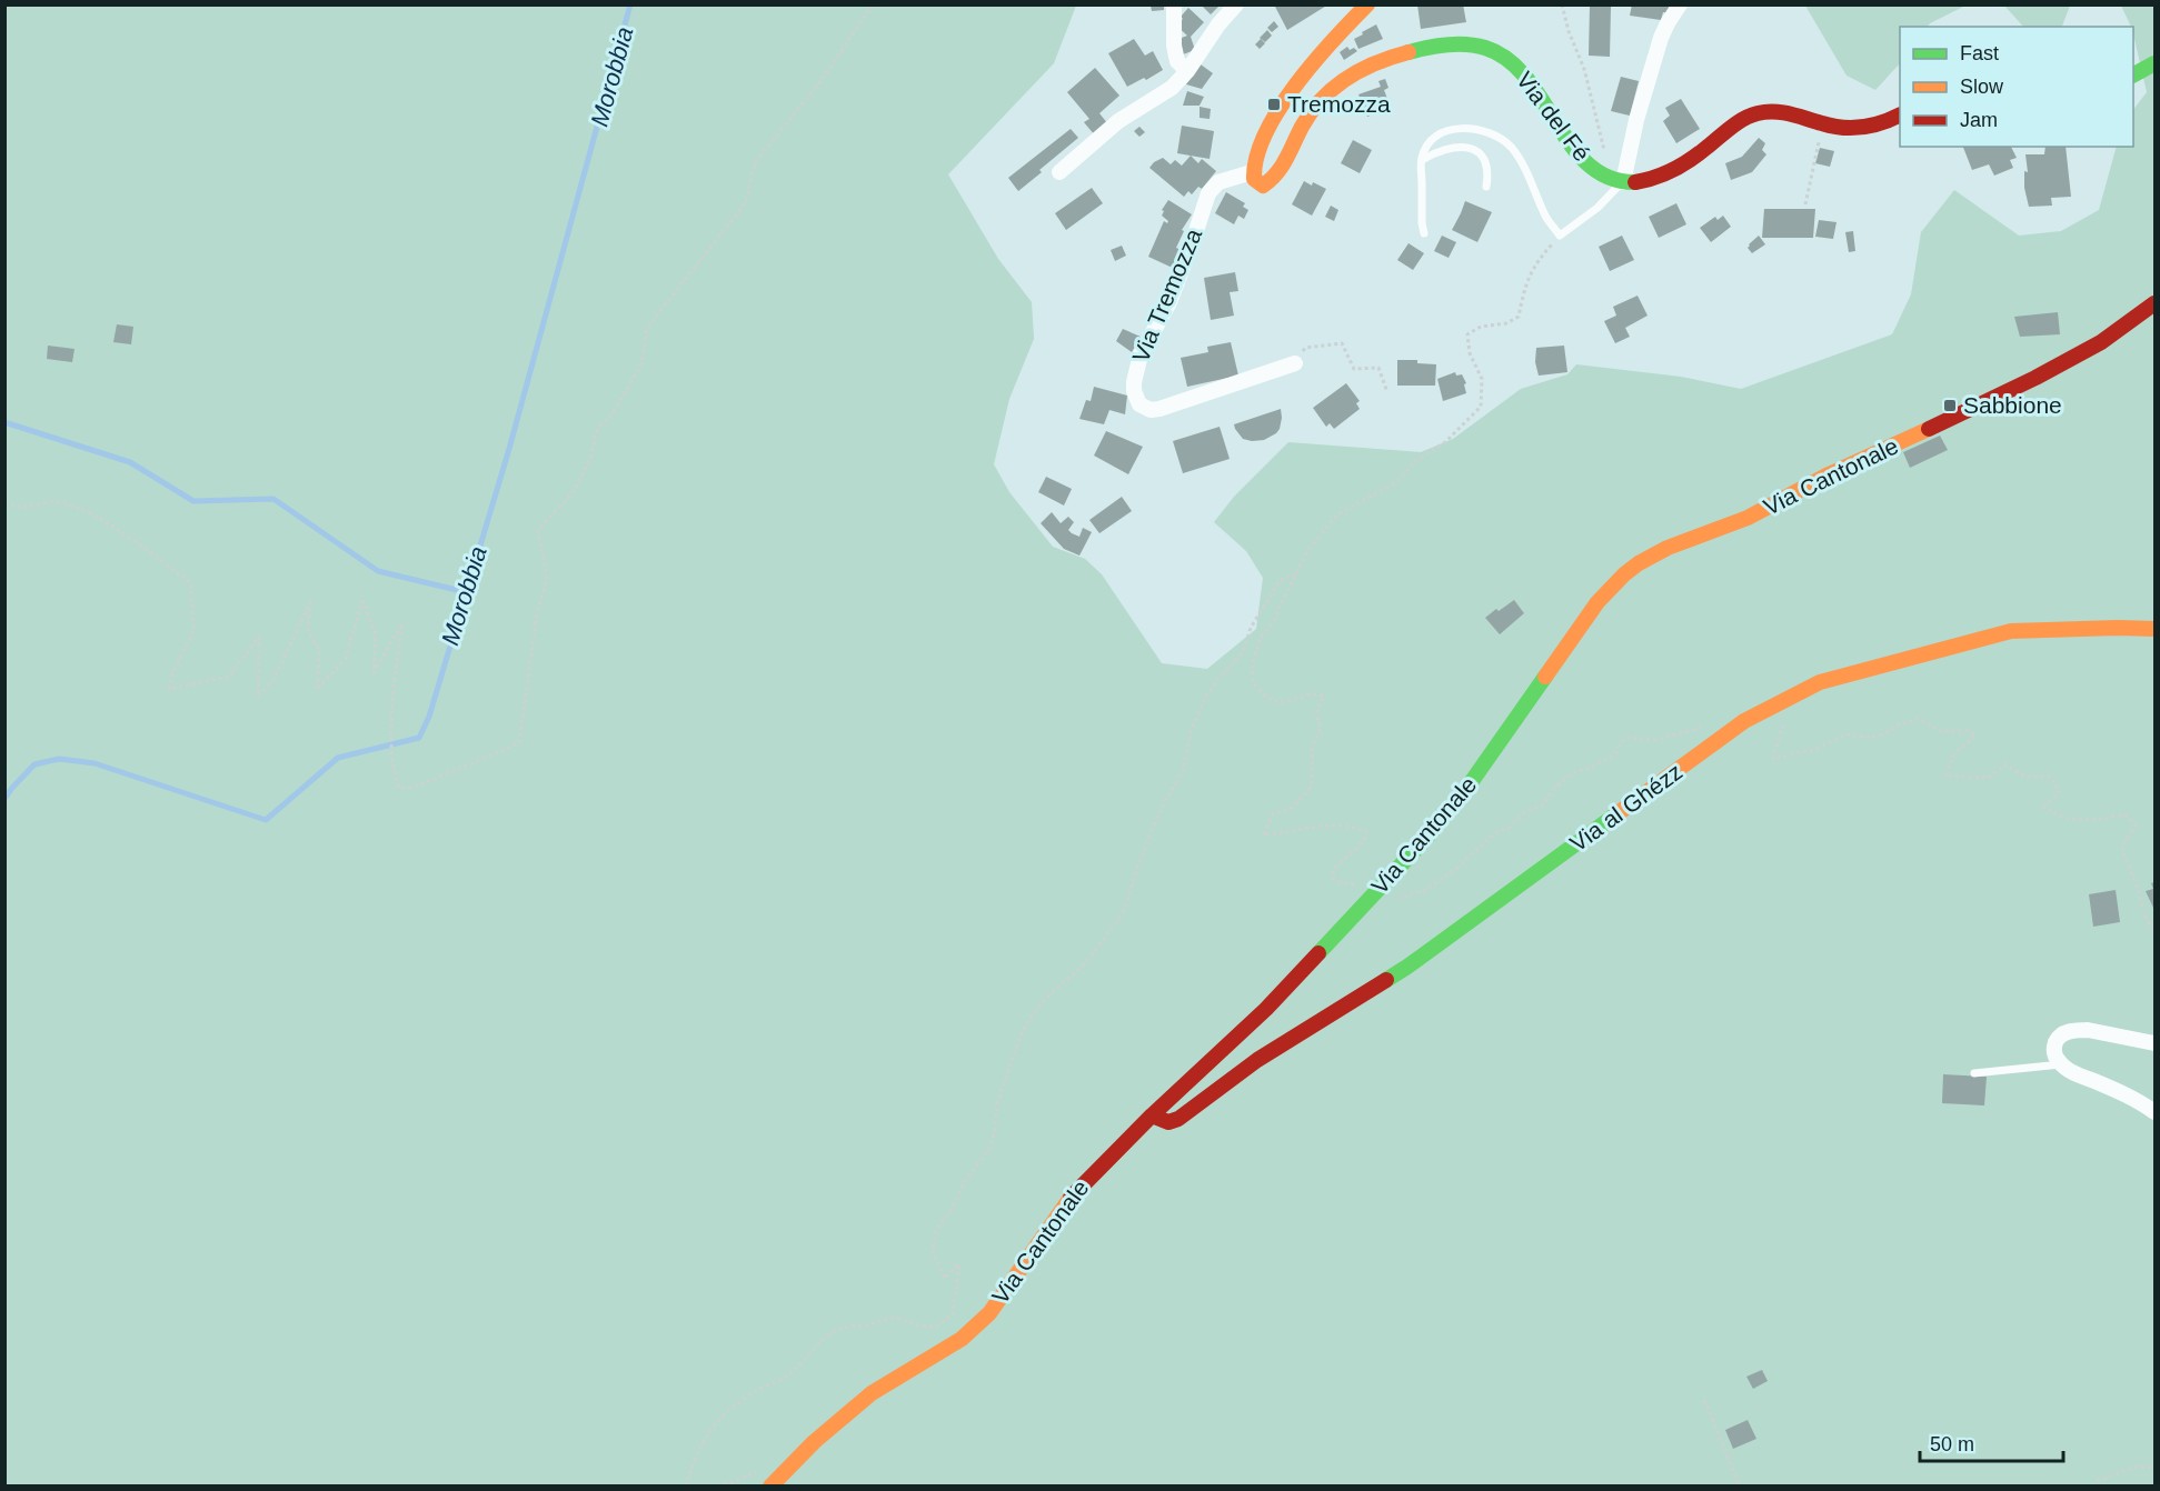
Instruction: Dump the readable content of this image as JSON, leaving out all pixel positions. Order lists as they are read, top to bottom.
{
  "streets": {
    "street": [
      "Via del Fé",
      "Via Tremozza",
      "Via Cantonale",
      "Via al Ghézz"
    ]
  },
  "crossings": [
    ["Via del Fé", "Via Tremozza"],
    ["Via Cantonale", "Via al Ghézz"]
  ],
  "water": ["Morobbia"],
  "places": {
    "transit": ["Tremozza", "Sabbione"]
  },
  "legend": ["Fast", "Slow", "Jam"],
  "scale_bar": "50 m"
}
